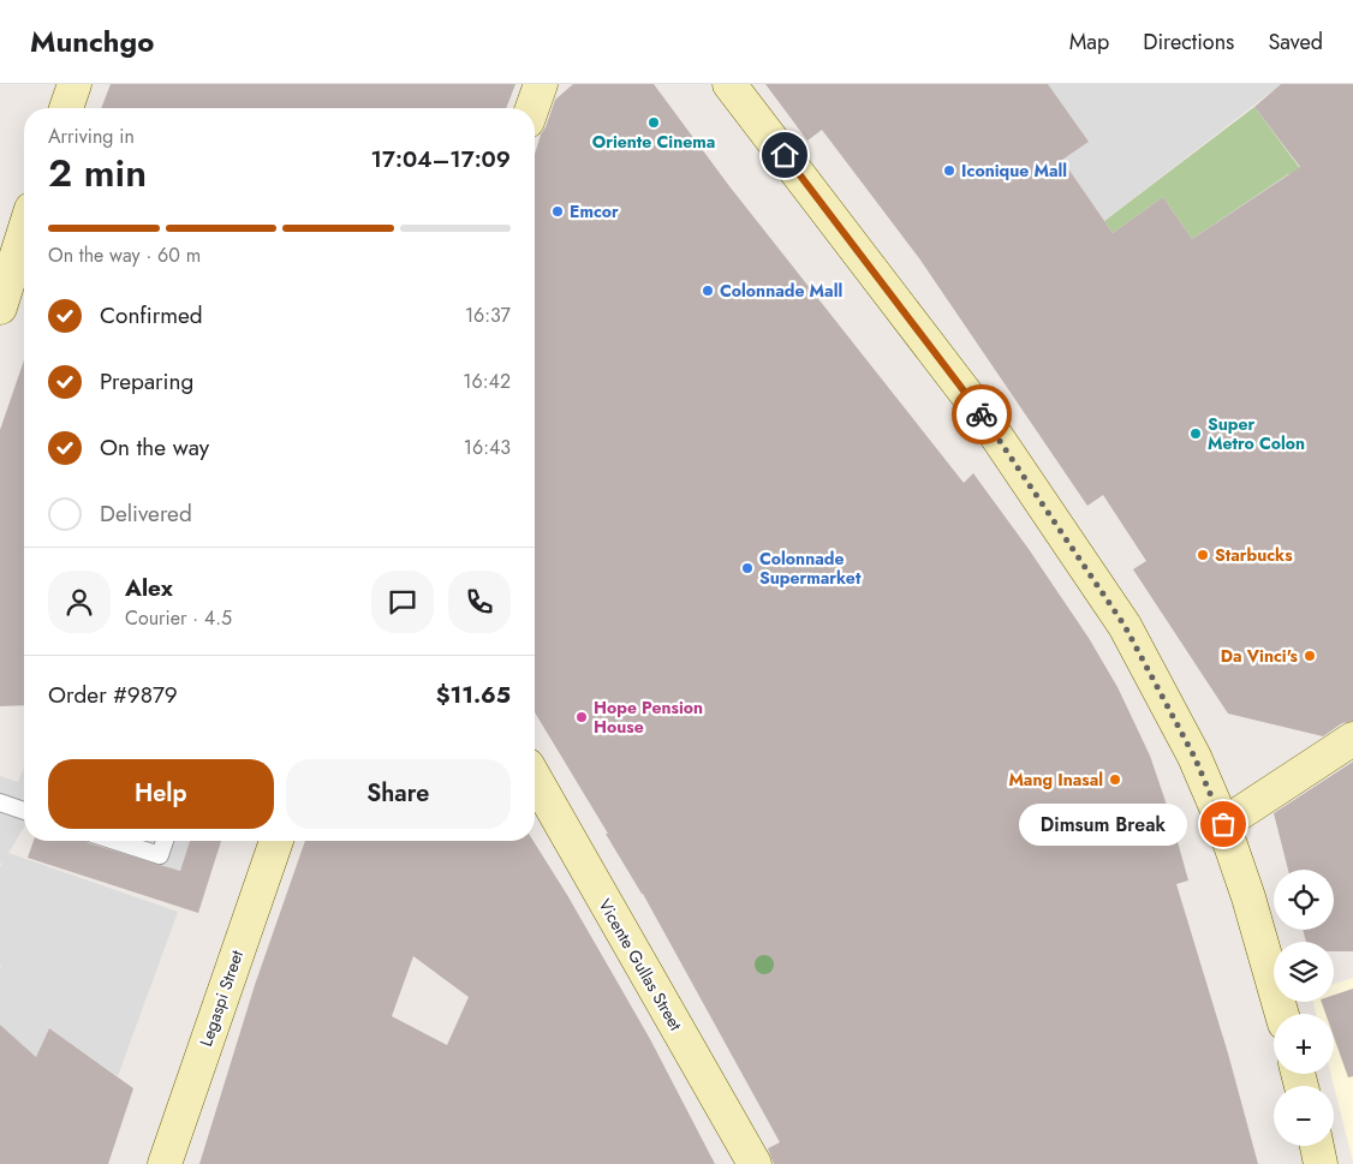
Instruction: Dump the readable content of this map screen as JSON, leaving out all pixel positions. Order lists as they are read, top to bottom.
{
  "streets": {
    "main road": ["Vicente Gullas Street", "Legaspi Street"]
  },
  "places": [
    "Oriente Cinema",
    "Iconique Mall",
    "Emcor",
    "Colonnade Mall",
    "Super Metro Colon",
    "Starbucks",
    "Colonnade Supermarket",
    "Da Vinci's",
    "Hope Pension House",
    "Mang Inasal",
    "Dimsum Break"
  ],
  "page": {
    "header": "Munchgo",
    "nav": ["Map", "Directions", "Saved"],
    "heading": ["2 min", "Arriving in", "17:04–17:09"],
    "panel": [
      "Alex",
      "Courier · 4.5",
      "Order #9879",
      "$11.65"
    ],
    "bar": "On the way · 60 m",
    "list": [
      ["Confirmed", "16:37"],
      ["Preparing", "16:42"],
      ["On the way", "16:43"],
      "Delivered"
    ],
    "buttons": ["Help", "Share"],
    "bubble": "Dimsum Break",
    "map_buttons": ["+", "−"]
  }
}
